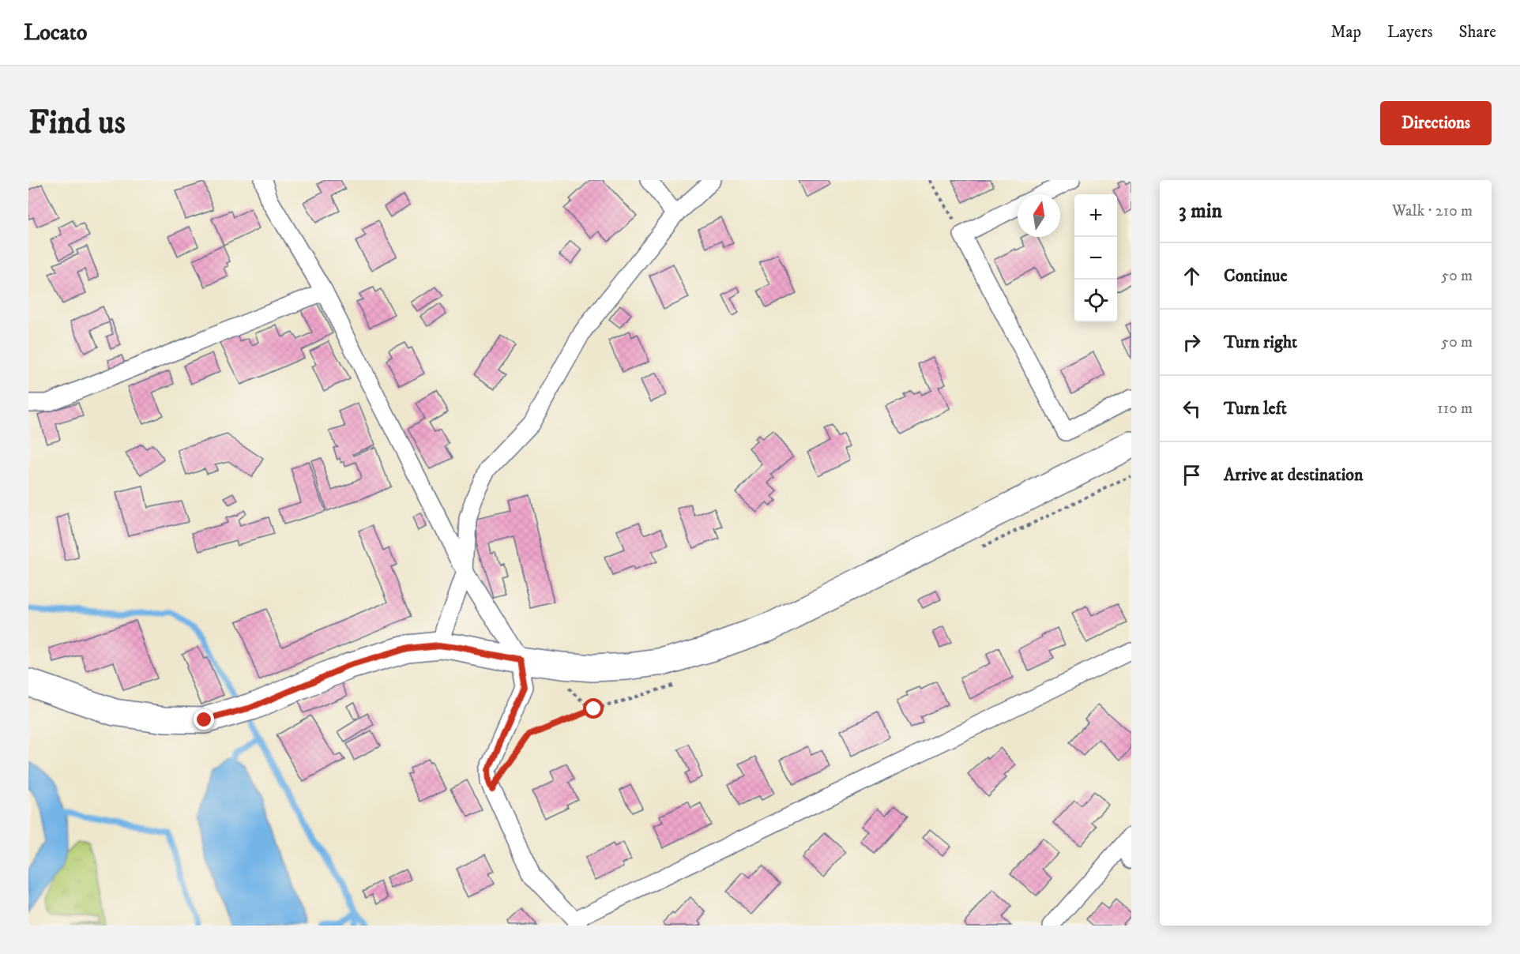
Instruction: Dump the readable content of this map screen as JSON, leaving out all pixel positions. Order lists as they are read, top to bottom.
{
  "north": "top",
  "page": {
    "header": "Locato",
    "nav": ["Map", "Layers", "Share"],
    "buttons": "Directions",
    "title": "Find us",
    "heading": ["3 min", "Walk · 210 m"],
    "map_buttons": ["+", "−"],
    "list": [
      ["Continue", "50 m"],
      ["Turn right", "50 m"],
      ["Turn left", "110 m"],
      "Arrive at destination"
    ]
  }
}
